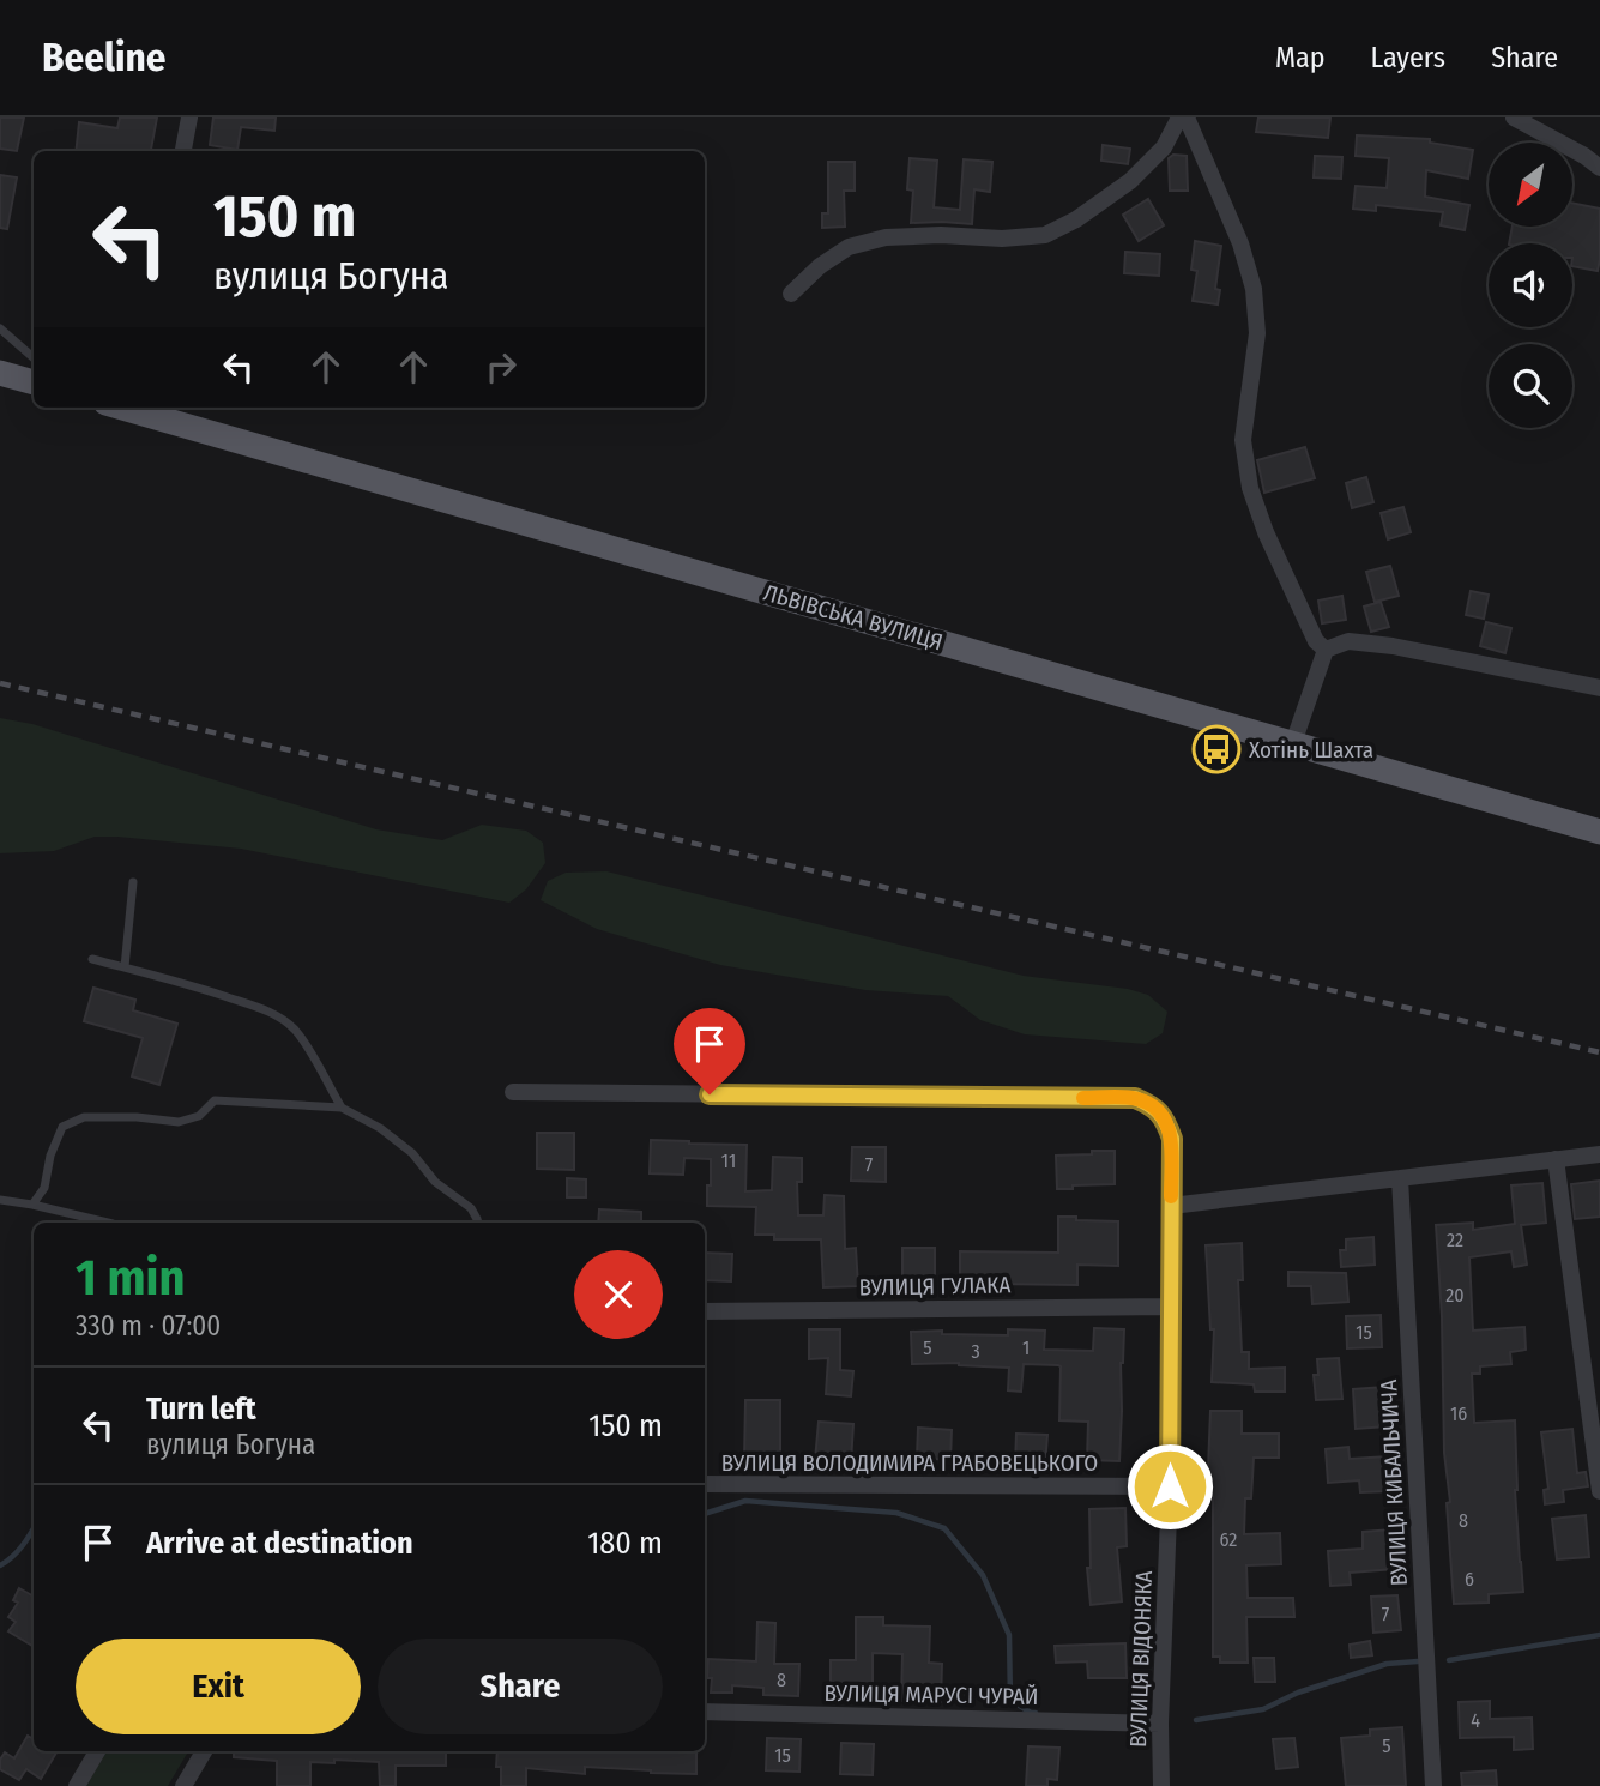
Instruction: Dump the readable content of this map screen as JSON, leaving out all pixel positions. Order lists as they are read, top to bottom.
{
  "streets": {
    "main road": ["ЛЬВІВСЬКА ВУЛИЦЯ"],
    "street": [
      "ВУЛИЦЯ ГУЛАКА",
      "ВУЛИЦЯ ВОЛОДИМИРА ГРАБОВЕЦЬКОГО",
      "ВУЛИЦЯ КИБАЛЬЧИЧА",
      "ВУЛИЦЯ ВІДОНЯКА",
      "ВУЛИЦЯ МАРУСІ ЧУРАЙ"
    ]
  },
  "crossings": [
    ["ВУЛИЦЯ ГУЛАКА", "ВУЛИЦЯ ВІДОНЯКА"],
    ["ВУЛИЦЯ ВОЛОДИМИРА ГРАБОВЕЦЬКОГО", "ВУЛИЦЯ ВІДОНЯКА"],
    ["ВУЛИЦЯ ВІДОНЯКА", "ВУЛИЦЯ МАРУСІ ЧУРАЙ"]
  ],
  "places": {
    "bus stop": ["Хотінь Шахта"]
  },
  "house_numbers": [
    "11",
    "7",
    "22",
    "20",
    "15",
    "5",
    "1",
    "3",
    "16",
    "8",
    "62",
    "6",
    "7",
    "8",
    "4",
    "5",
    "15"
  ],
  "north": "bottom left",
  "page": {
    "header": "Beeline",
    "nav": ["Map", "Layers", "Share"],
    "turn": ["150 m", "вулиця Богуна"],
    "heading": ["1 min", "330 m · 07:00"],
    "list": [
      {
        "name": "Turn left",
        "note": "вулиця Богуна",
        "value": "150 m"
      },
      {
        "name": "Arrive at destination",
        "value": "180 m"
      }
    ],
    "buttons": ["Exit", "Share"]
  }
}
